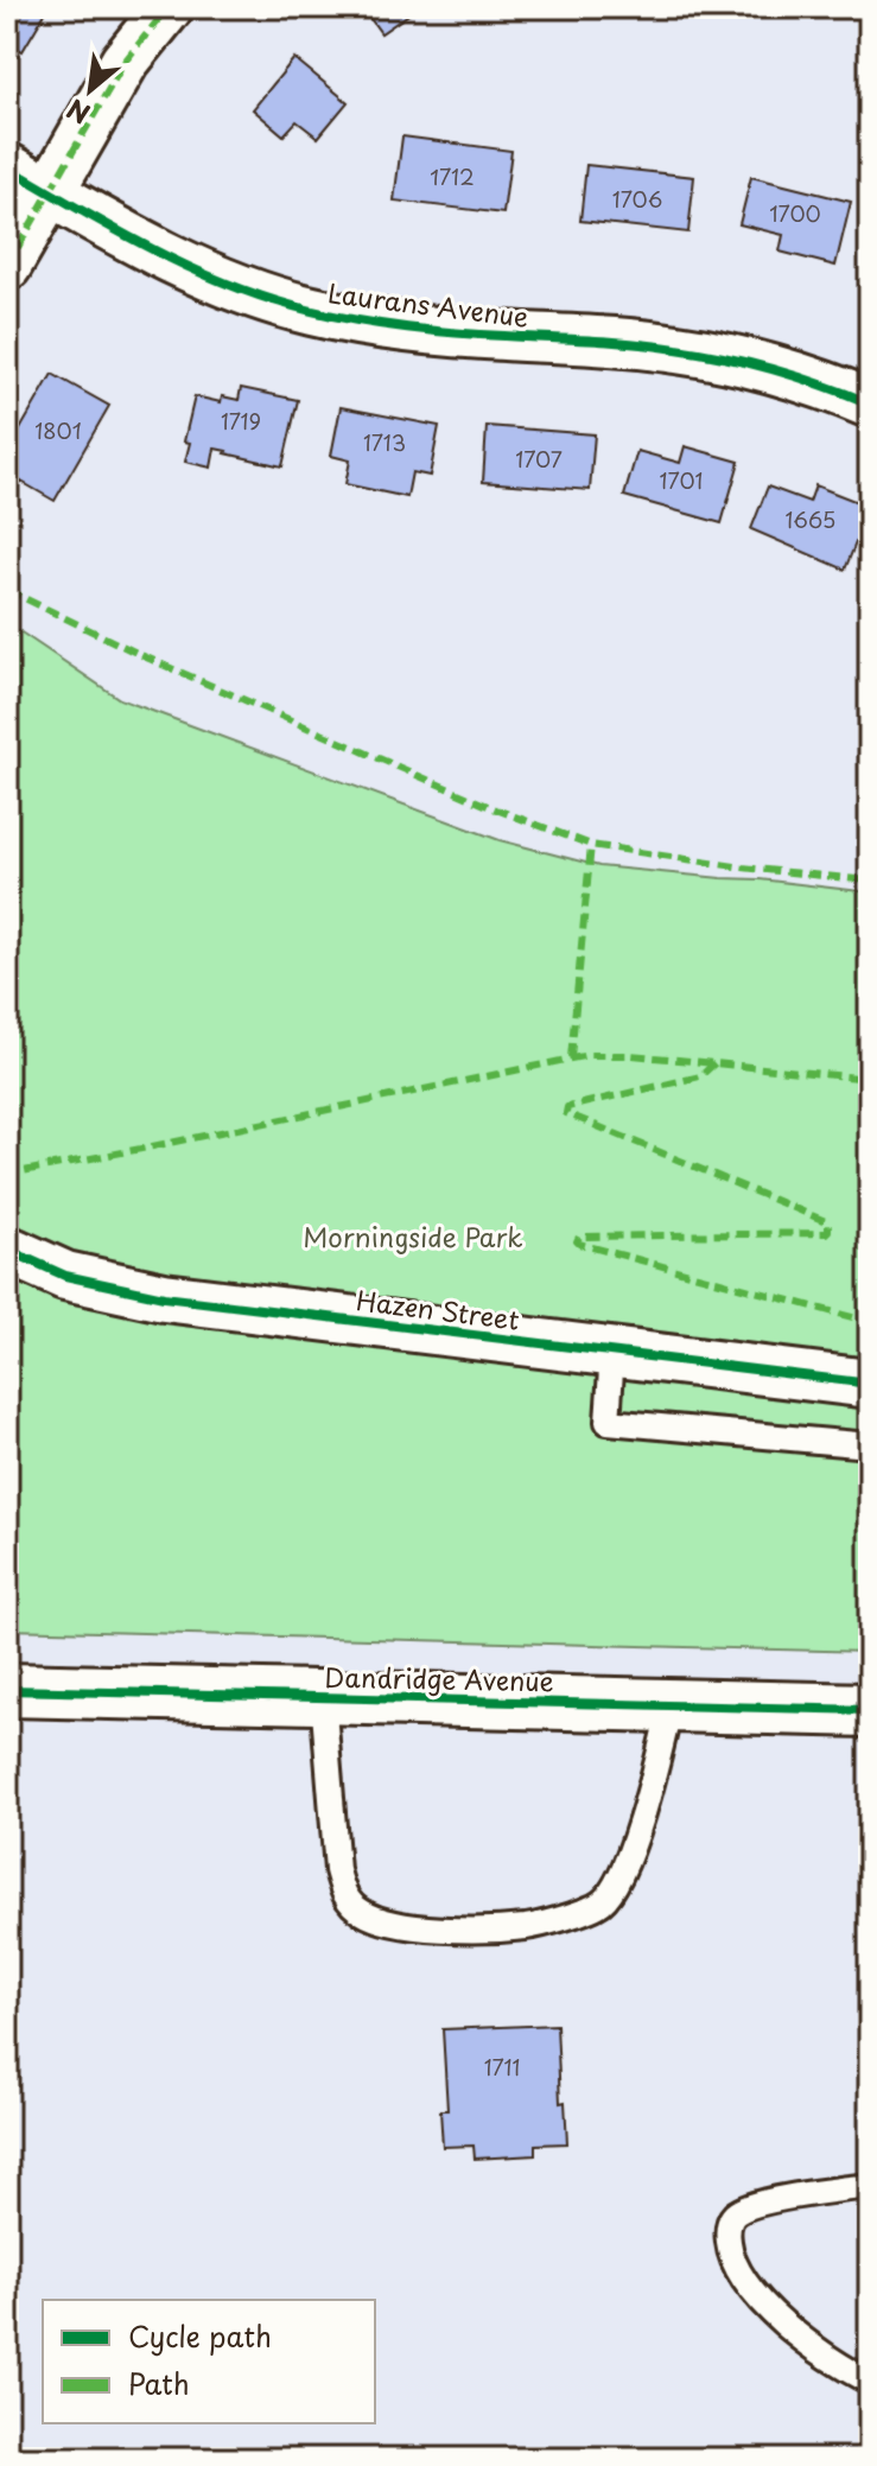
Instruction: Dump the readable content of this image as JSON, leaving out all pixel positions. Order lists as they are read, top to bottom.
{
  "streets": {
    "street": ["Laurans Avenue", "Hazen Street", "Dandridge Avenue"]
  },
  "parks": ["Morningside Park"],
  "house_numbers": [
    "1712",
    "1706",
    "1700",
    "1719",
    "1801",
    "1713",
    "1707",
    "1701",
    "1665",
    "1711"
  ],
  "legend": ["Cycle path", "Path"],
  "north": "bottom left"
}
